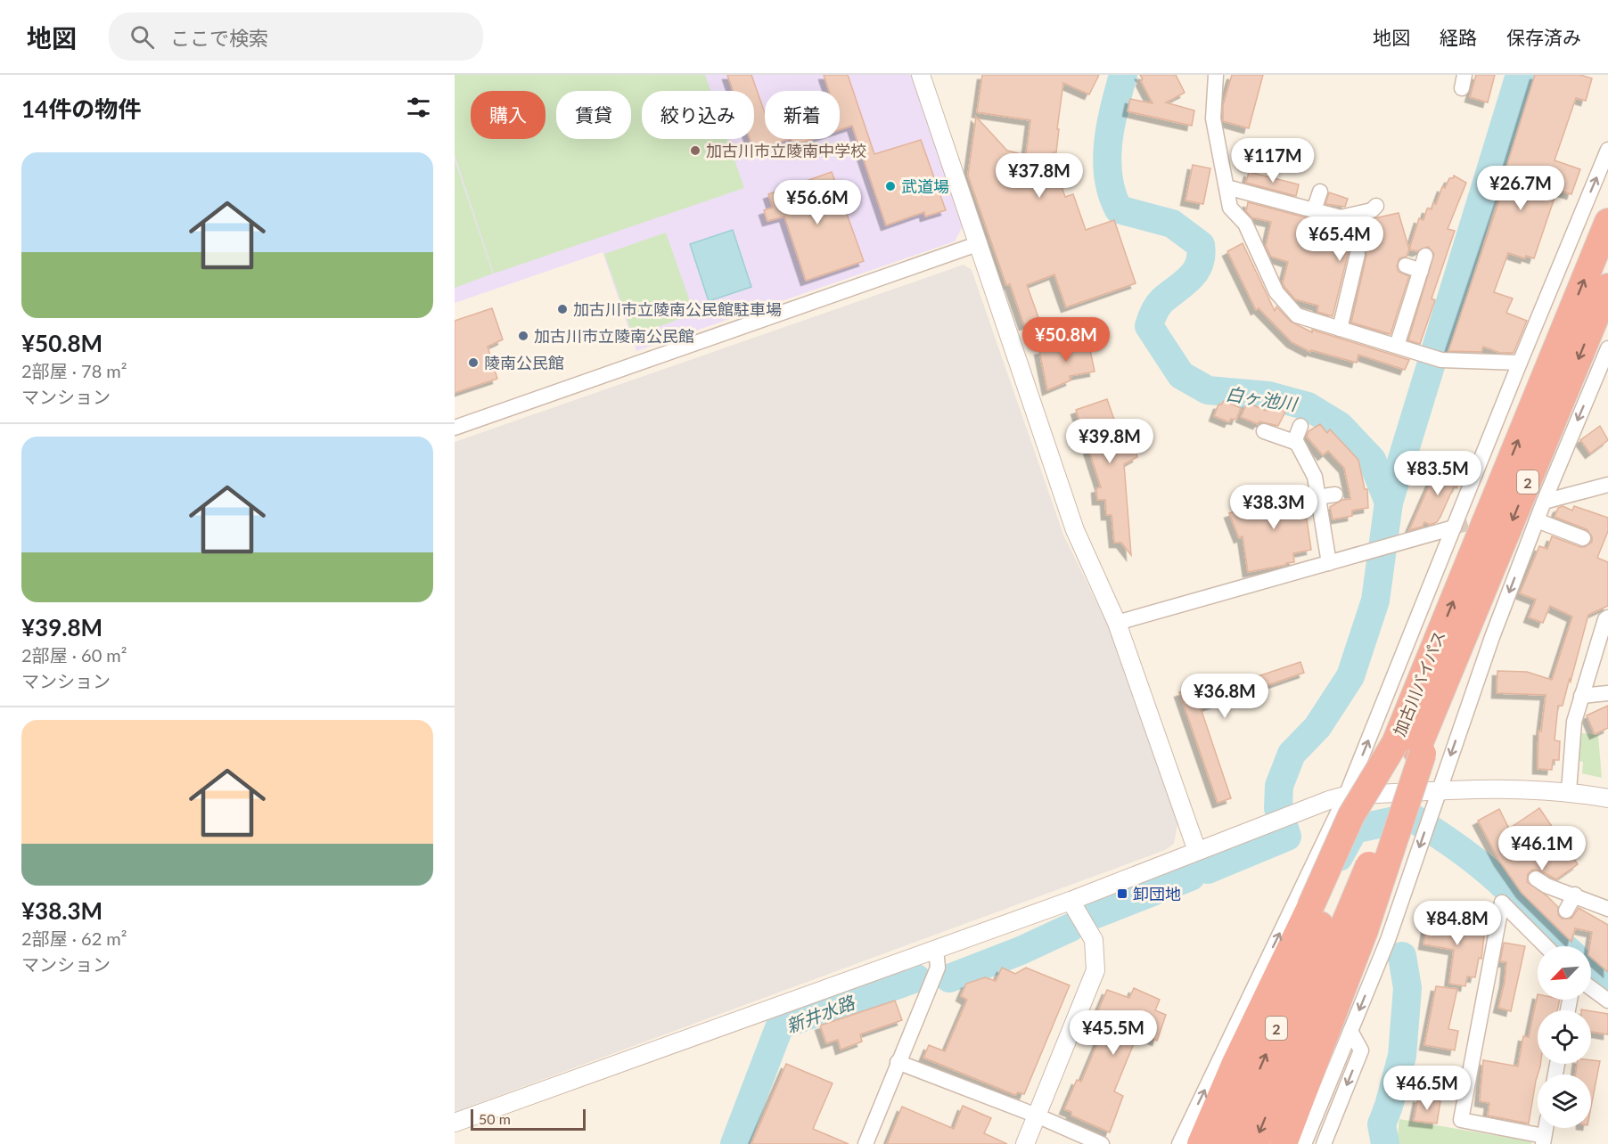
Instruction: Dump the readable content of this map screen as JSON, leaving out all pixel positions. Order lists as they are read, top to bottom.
{
  "streets": {
    "highway": ["2", "加古川バイパス"]
  },
  "crossings": [
    ["2", "加古川バイパス"]
  ],
  "water": ["白ヶ池川", "新井水路"],
  "places": {
    "other": [
      "加古川市立陵南中学校",
      "武道場",
      "加古川市立陵南公民館駐車場",
      "加古川市立陵南公民館",
      "陵南公民館"
    ],
    "transit": ["卸団地"]
  },
  "scale_bar": "50 m",
  "north": "bottom left",
  "page": {
    "header": "地図",
    "search": "ここで検索",
    "nav": ["地図", "経路", "保存済み"],
    "heading": "14件の物件",
    "chip": [
      "購入",
      "賃貸",
      "絞り込み",
      "新着"
    ],
    "price": [
      "¥117M",
      "¥37.8M",
      "¥26.7M",
      "¥56.6M",
      "¥65.4M",
      "¥50.8M",
      "¥39.8M",
      "¥83.5M",
      "¥38.3M",
      "¥36.8M",
      "¥46.1M",
      "¥84.8M",
      "¥45.5M",
      "¥46.5M"
    ],
    "list": [
      {
        "name": "¥50.8M",
        "note": "2部屋 · 78 m² · マンション"
      },
      {
        "name": "¥39.8M",
        "note": "2部屋 · 60 m² · マンション"
      },
      {
        "name": "¥38.3M",
        "note": "2部屋 · 62 m² · マンション"
      }
    ],
    "scale": "50 m"
  }
}
